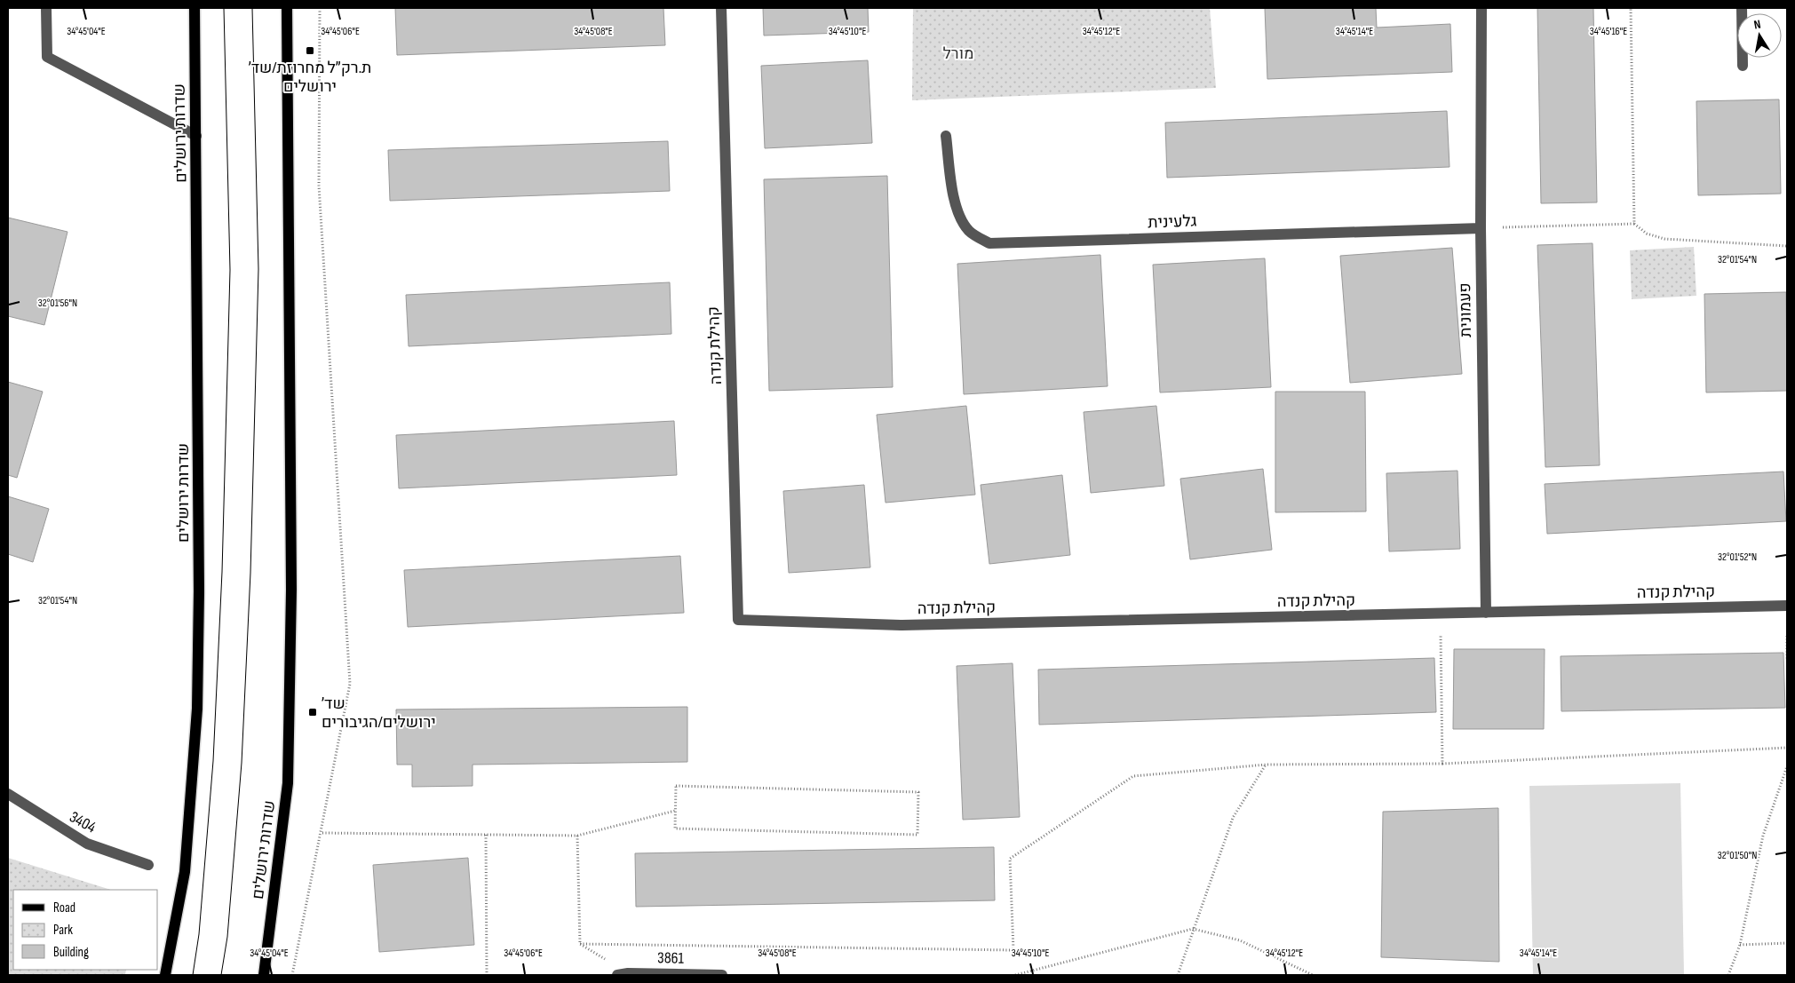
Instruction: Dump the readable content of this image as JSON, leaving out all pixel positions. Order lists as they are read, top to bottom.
{
  "streets": {
    "main road": ["שדרות ירושלים"],
    "street": [
      "גלעינית",
      "פעמונית",
      "קהילת קנדה",
      "3404",
      "3861"
    ]
  },
  "crossings": [
    ["גלעינית", "פעמונית"],
    ["פעמונית", "קהילת קנדה"]
  ],
  "parks": ["מורל"],
  "places": {
    "transit": ["ת.רק״ל מחרוזת/שד׳ ירושלים", "שד׳ ירושלים/הגיבורים"]
  },
  "legend": ["Road", "Park", "Building"],
  "north": "top",
  "coordinates": [
    "34°45'04\"E",
    "34°45'06\"E",
    "34°45'08\"E",
    "34°45'10\"E",
    "34°45'12\"E",
    "34°45'14\"E",
    "34°45'16\"E",
    "32°01'54\"N",
    "32°01'56\"N",
    "32°01'52\"N",
    "32°01'50\"N"
  ]
}
